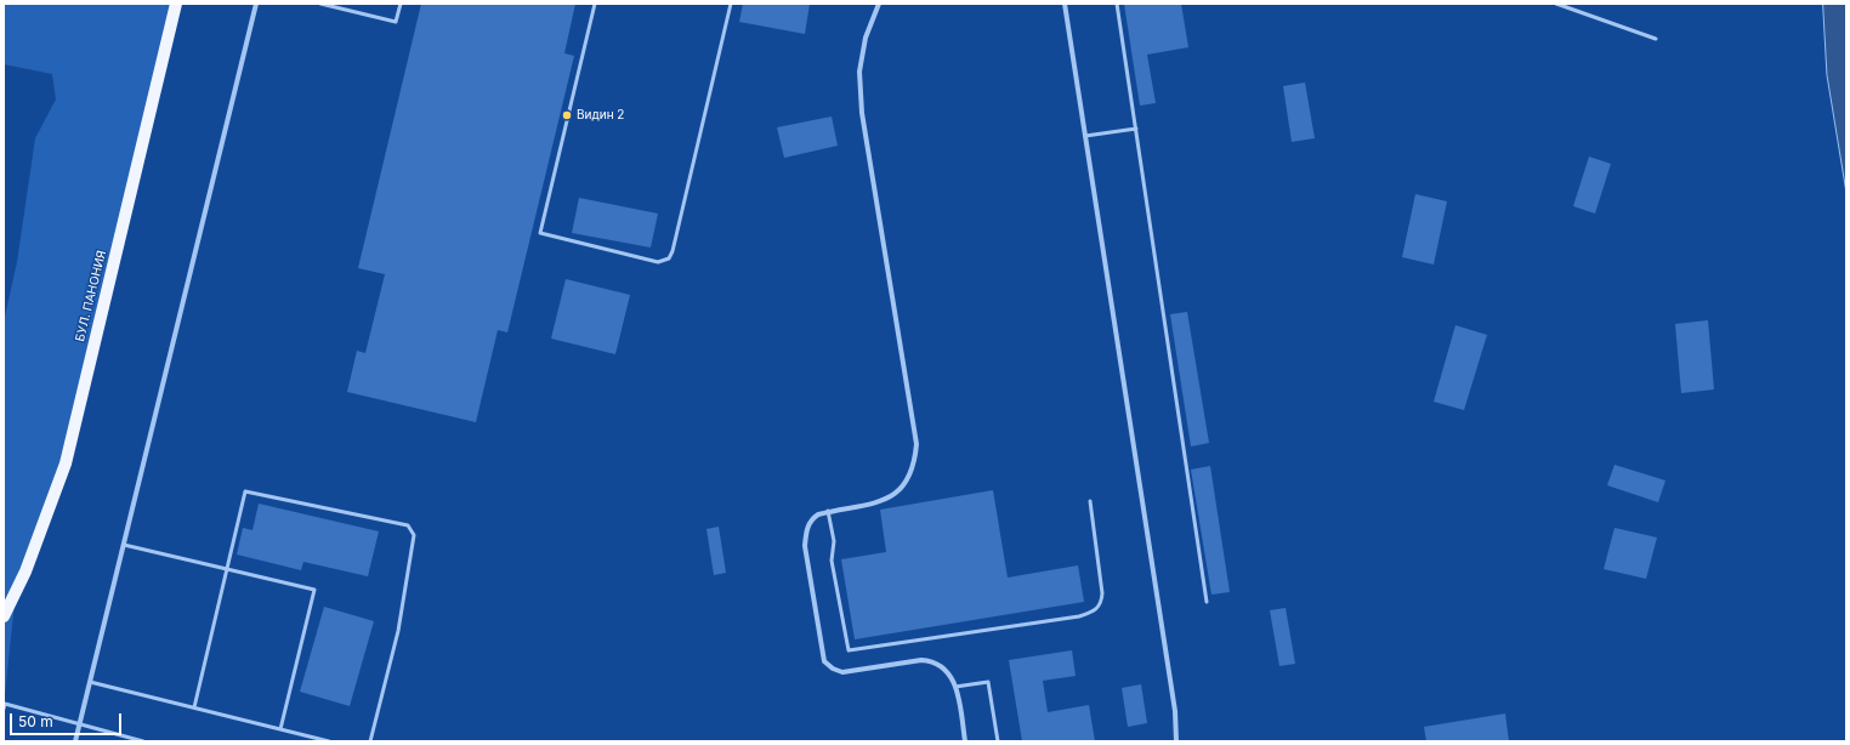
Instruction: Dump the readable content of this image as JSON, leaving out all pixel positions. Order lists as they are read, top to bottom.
{
  "streets": {
    "main road": ["БУЛ. ПАНОНИЯ"]
  },
  "places": ["Видин 2"],
  "scale_bar": "50 m"
}
